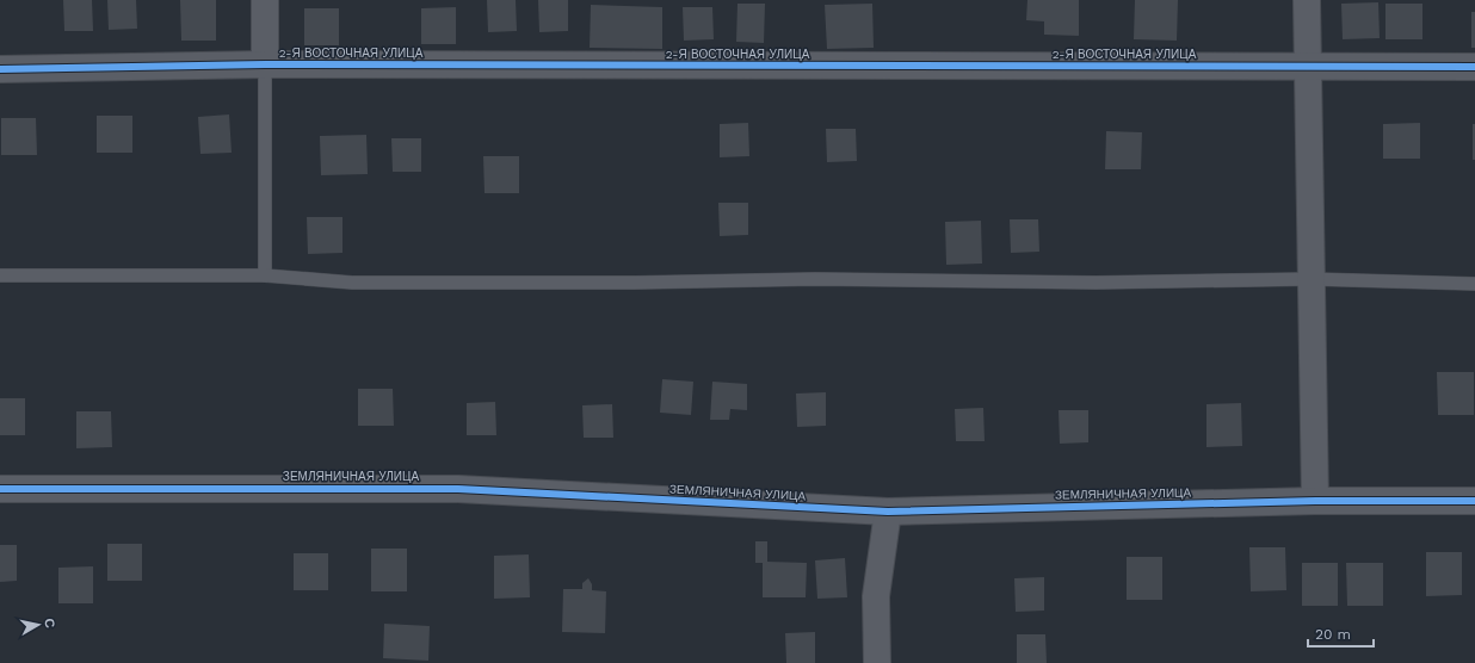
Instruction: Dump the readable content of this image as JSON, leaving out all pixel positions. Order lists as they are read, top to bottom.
{
  "streets": {
    "street": ["2-Я ВОСТОЧНАЯ УЛИЦА", "ЗЕМЛЯНИЧНАЯ УЛИЦА"]
  },
  "scale_bar": "20 m",
  "north": "right"
}
